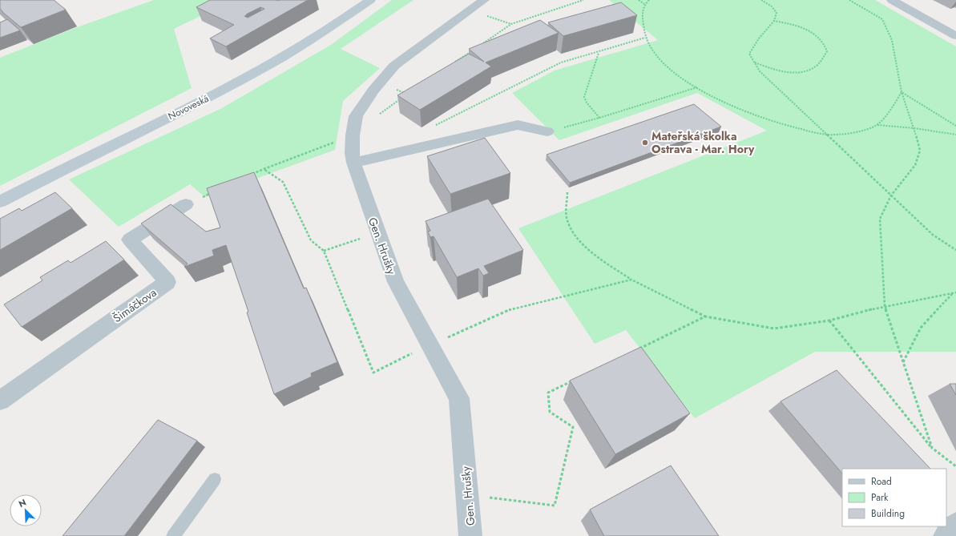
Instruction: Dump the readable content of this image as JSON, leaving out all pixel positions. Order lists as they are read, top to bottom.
{
  "streets": {
    "street": ["Novoveská", "Gen. Hrušky", "Šimáčkova"]
  },
  "places": ["Mateřská školka Ostrava - Mar. Hory"],
  "legend": ["Road", "Park", "Building"],
  "north": "top left"
}
